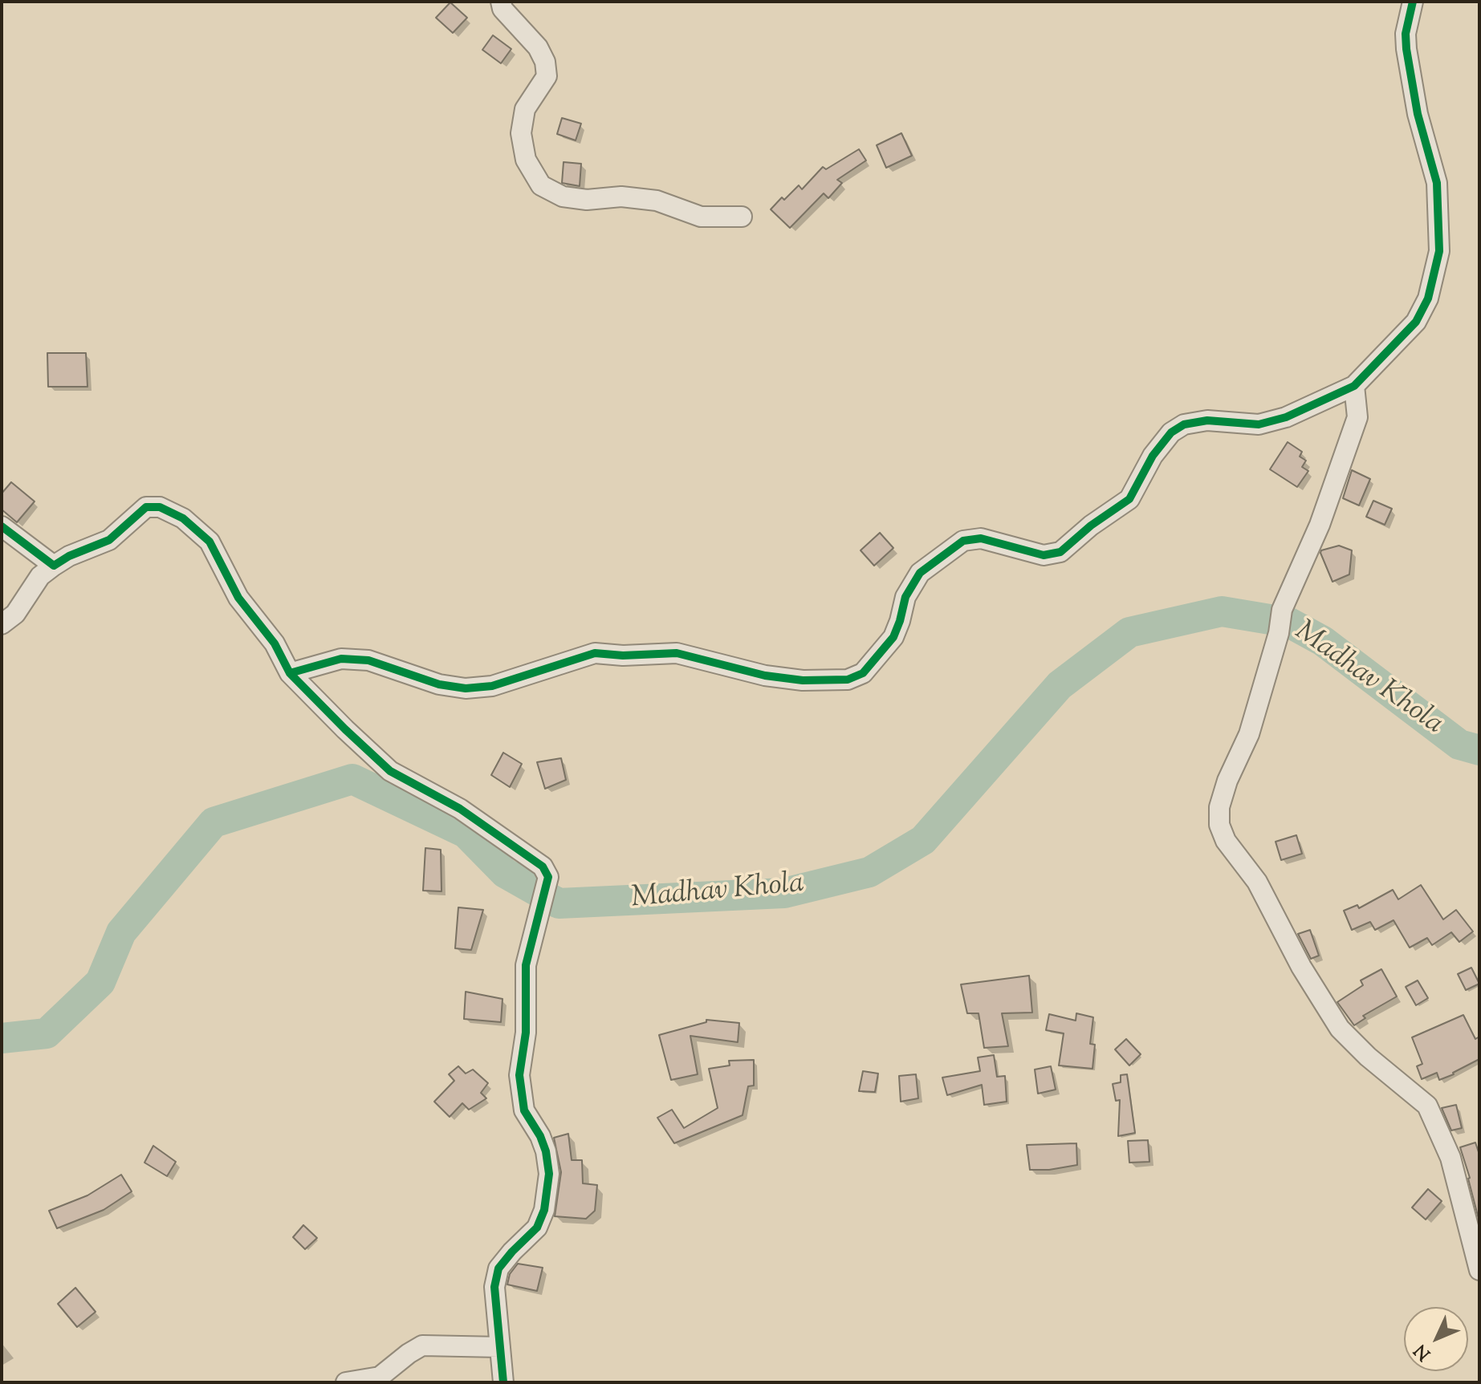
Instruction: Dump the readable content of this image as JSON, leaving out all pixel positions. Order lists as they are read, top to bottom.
{
  "water": ["Madhav Khola"],
  "north": "bottom left"
}
